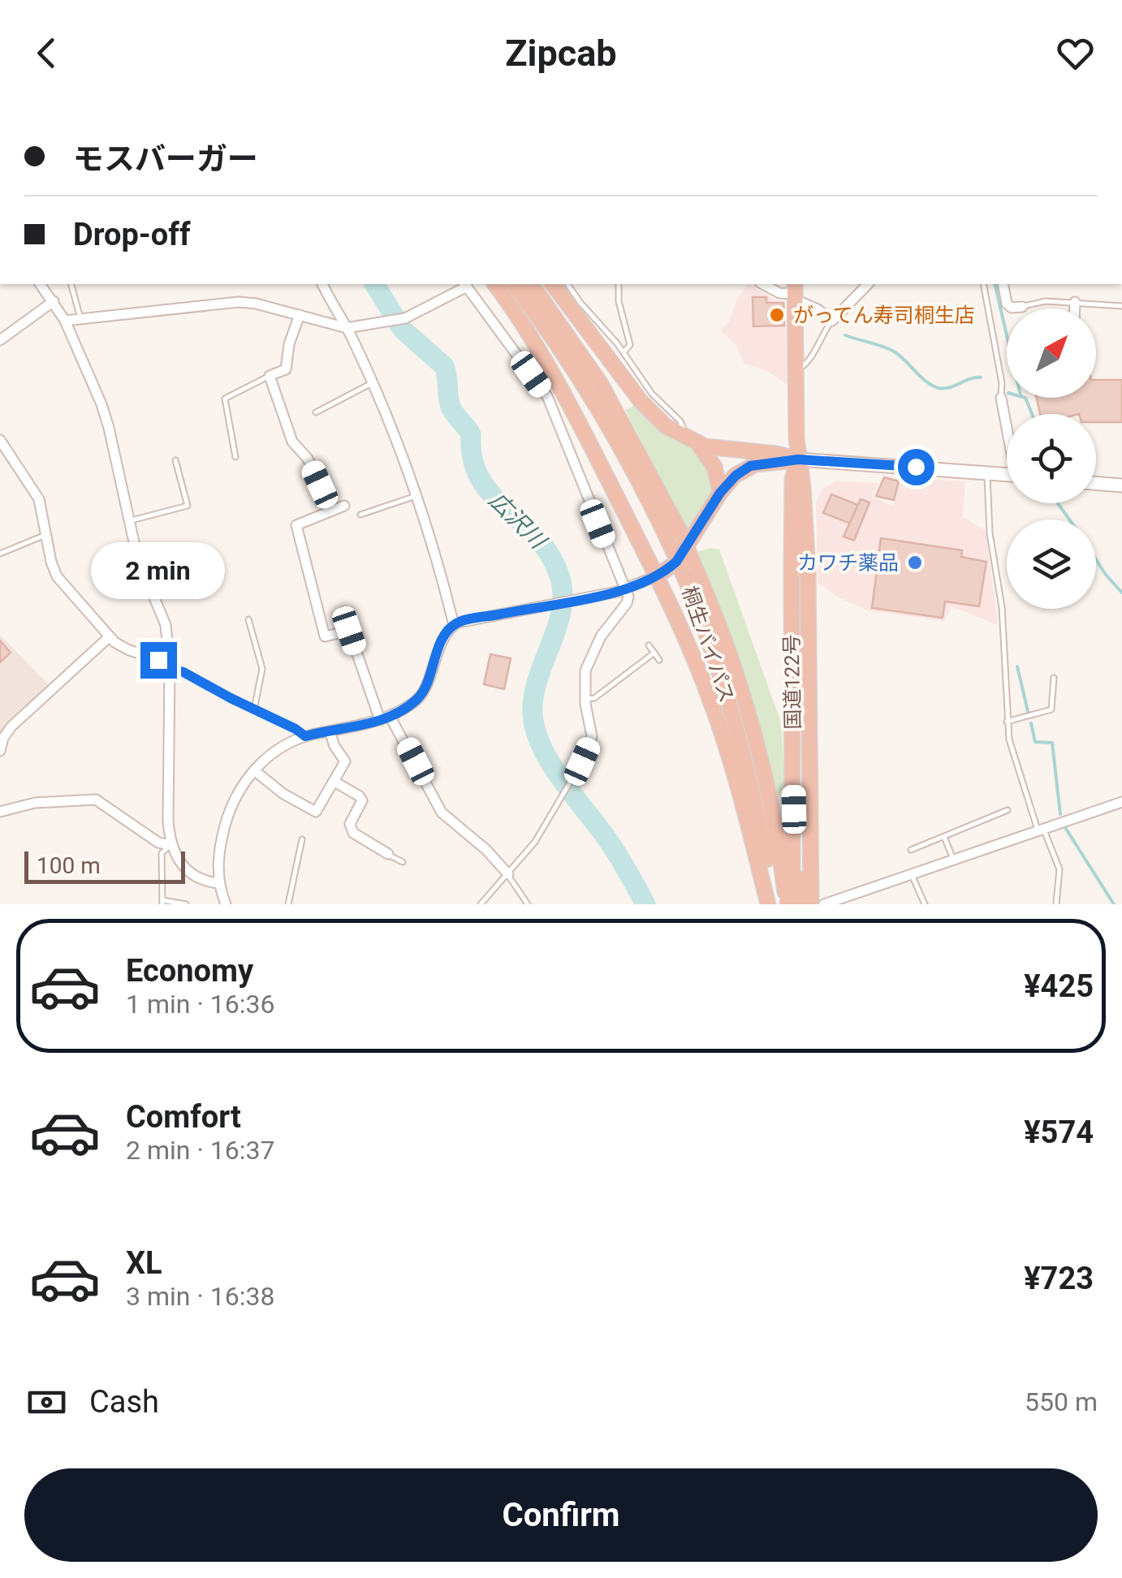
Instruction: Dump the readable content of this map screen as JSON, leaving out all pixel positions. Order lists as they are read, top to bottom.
{
  "streets": {
    "highway": ["桐生バイパス", "国道122号"]
  },
  "crossings": [
    ["桐生バイパス", "国道122号"]
  ],
  "water": ["広沢川"],
  "places": ["がってん寿司桐生店", "カワチ薬品"],
  "scale_bar": "100 m",
  "north": "top right",
  "page": {
    "header": "Zipcab",
    "banner": ["モスバーガー", "Drop-off"],
    "bubble": "2 min",
    "scale": "100 m",
    "list": [
      {
        "name": "Economy",
        "note": "1 min · 16:36",
        "value": "¥425"
      },
      {
        "name": "Comfort",
        "note": "2 min · 16:37",
        "value": "¥574"
      },
      {
        "name": "XL",
        "note": "3 min · 16:38",
        "value": "¥723"
      }
    ],
    "pay": ["Cash", "550 m"],
    "buttons": "Confirm"
  }
}
